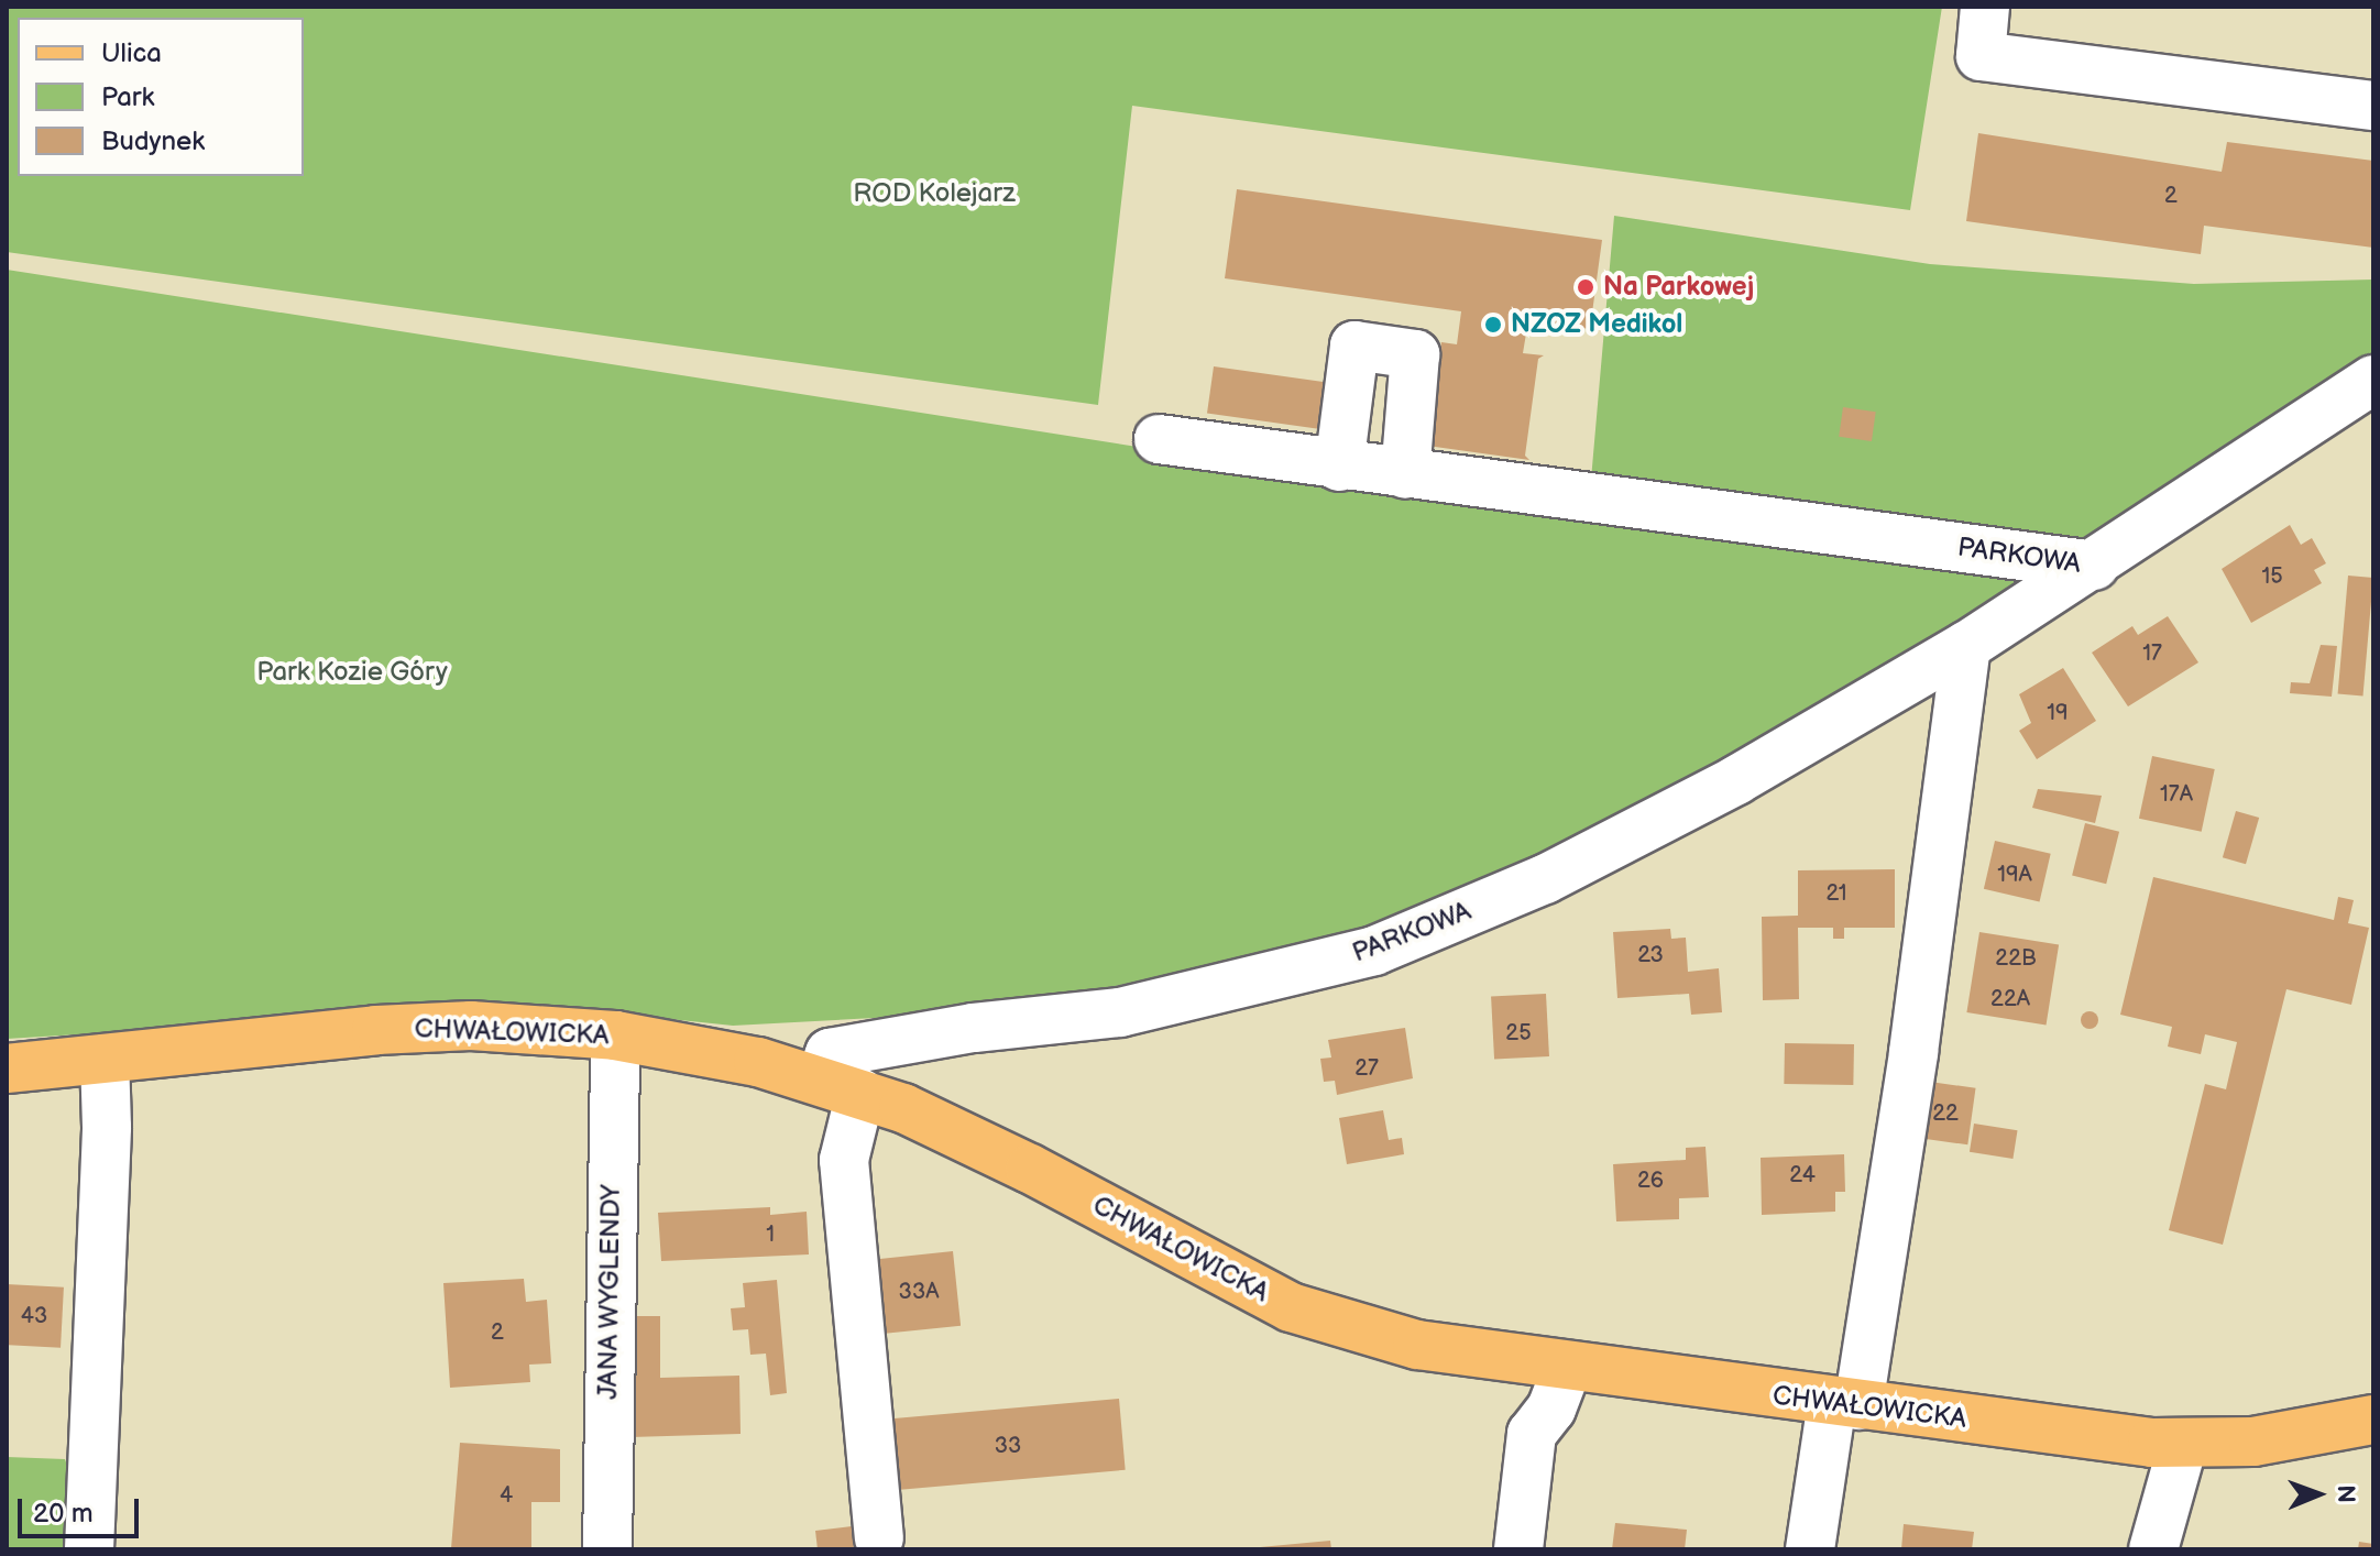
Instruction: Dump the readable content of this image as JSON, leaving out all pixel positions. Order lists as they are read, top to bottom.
{
  "streets": {
    "main road": ["CHWAŁOWICKA"],
    "street": ["PARKOWA", "JANA WYGLENDY"]
  },
  "crossings": [
    ["PARKOWA", "CHWAŁOWICKA"],
    ["CHWAŁOWICKA", "JANA WYGLENDY"]
  ],
  "parks": ["ROD Kolejarz", "Park Kozie Góry"],
  "places": ["Na Parkowej", "NZOZ Medikol"],
  "house_numbers": [
    "2",
    "15",
    "17",
    "19",
    "17A",
    "19A",
    "21",
    "23",
    "22B",
    "22A",
    "25",
    "27",
    "22",
    "24",
    "26",
    "1",
    "33A",
    "43",
    "2",
    "33",
    "4"
  ],
  "legend": ["Ulica", "Park", "Budynek"],
  "scale_bar": "20 m",
  "north": "right"
}
